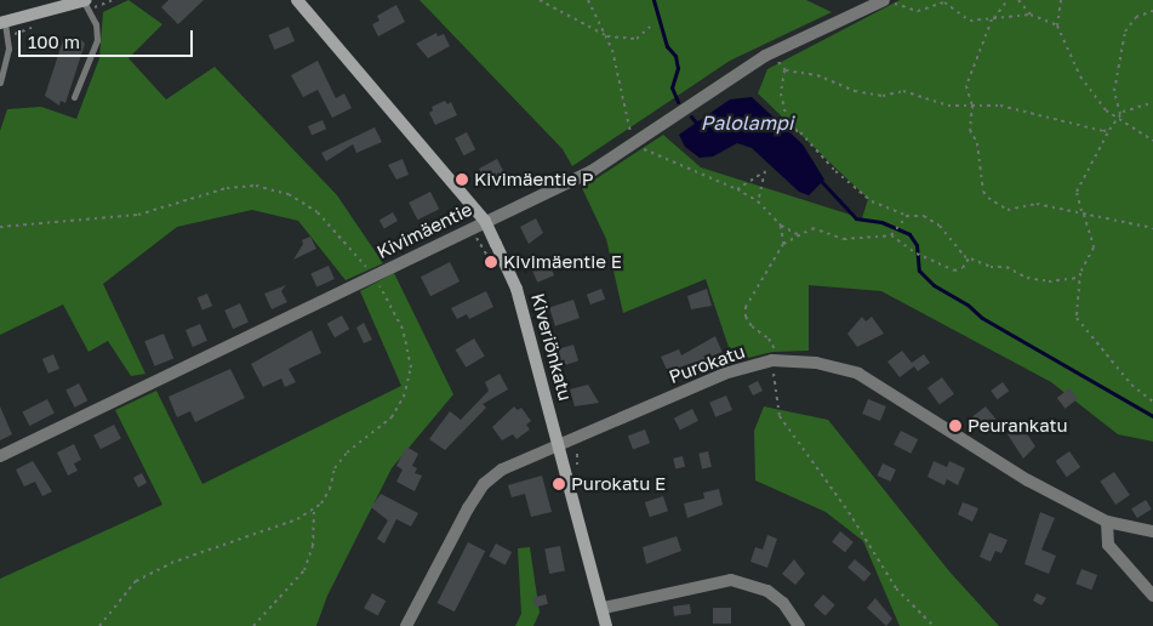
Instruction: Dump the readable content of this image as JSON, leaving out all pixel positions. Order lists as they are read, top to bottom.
{
  "streets": {
    "street": ["Kivimäentie", "Kiveriönkatu", "Purokatu"]
  },
  "crossings": [
    ["Kivimäentie", "Kiveriönkatu"],
    ["Kiveriönkatu", "Purokatu"]
  ],
  "water": ["Palolampi"],
  "places": [
    "Kivimäentie P",
    "Kivimäentie E",
    "Peurankatu",
    "Purokatu E"
  ],
  "scale_bar": "100 m"
}
